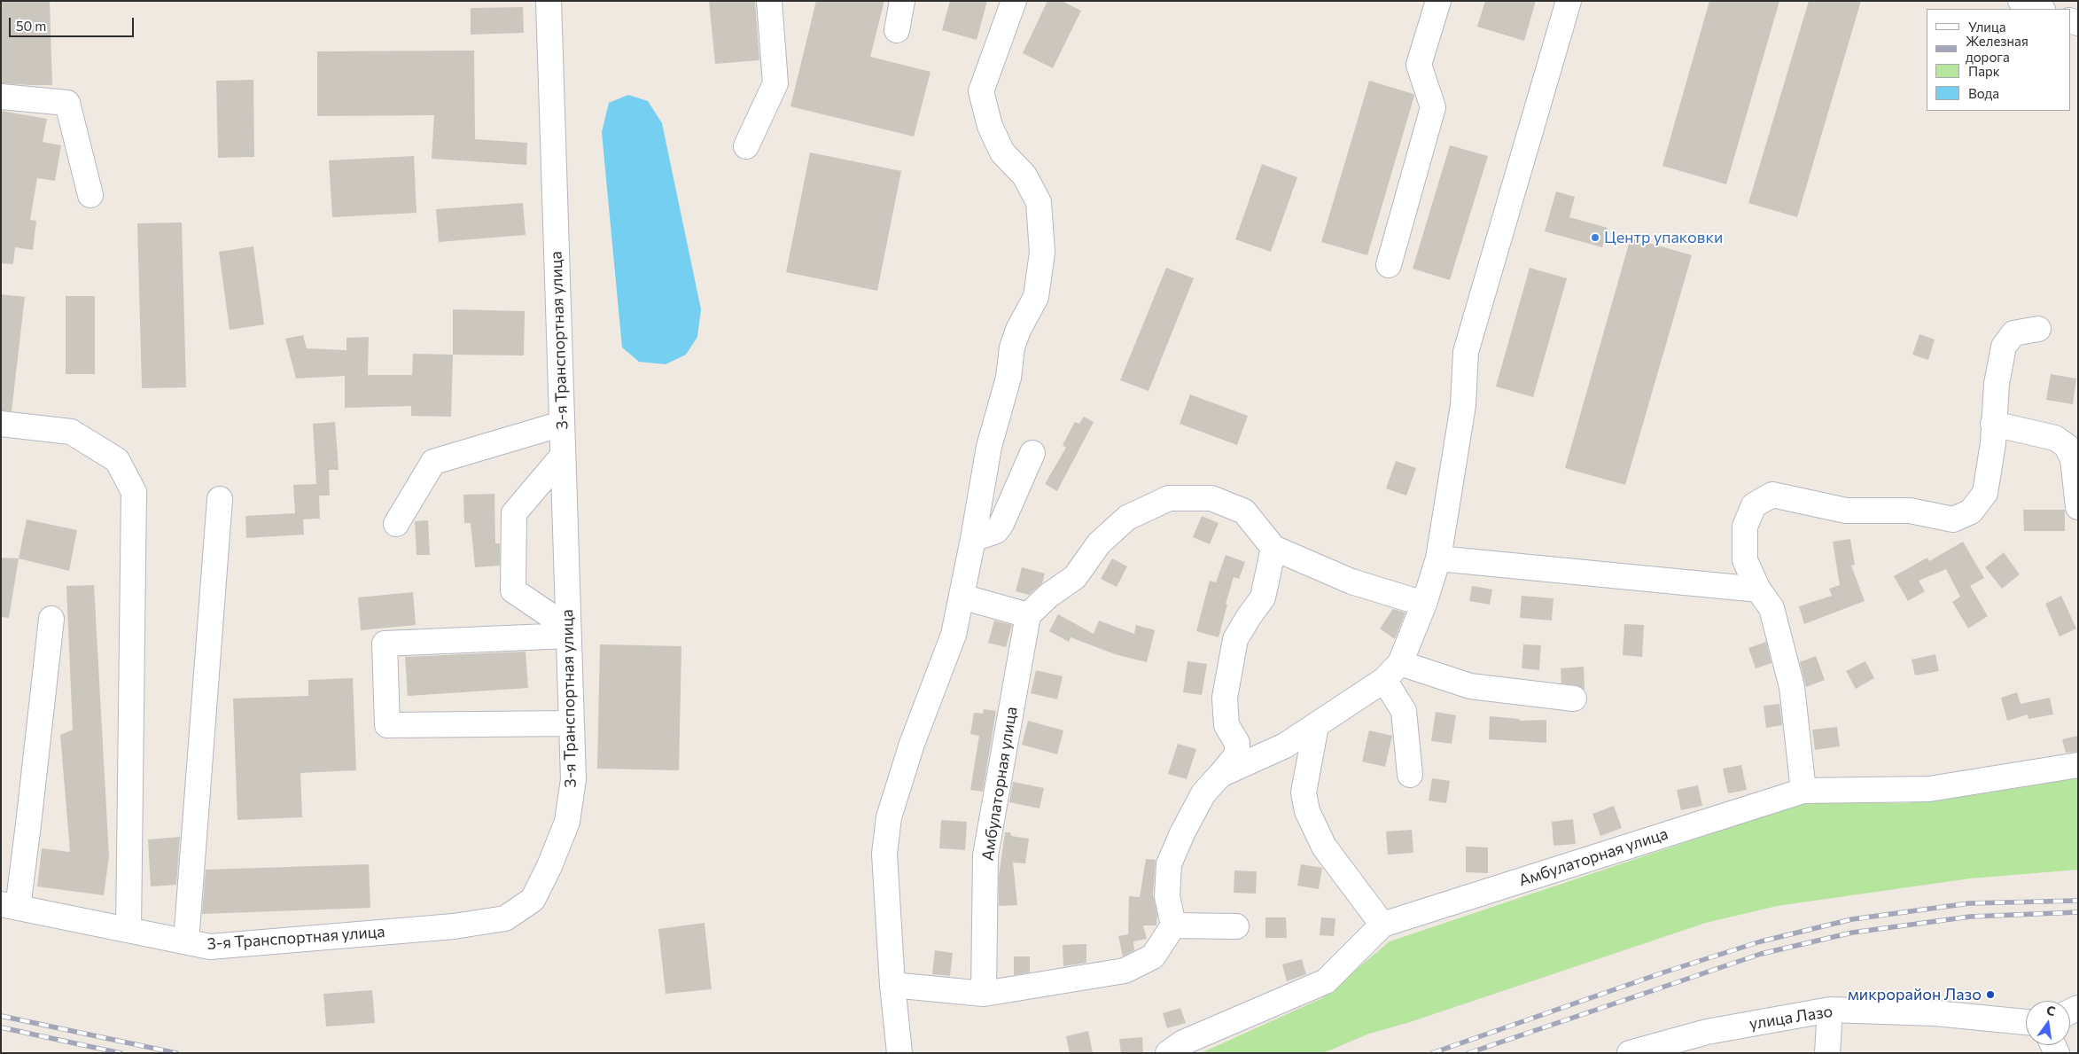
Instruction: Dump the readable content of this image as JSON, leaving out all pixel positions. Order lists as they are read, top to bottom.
{
  "streets": {
    "street": ["3-я Транспортная улица", "Амбулаторная улица", "улица Лазо"]
  },
  "places": ["Центр упаковки", "микрорайон Лазо"],
  "legend": [
    "Улица",
    "Железная дорога",
    "Парк",
    "Вода"
  ],
  "scale_bar": "50 m",
  "north": "top"
}
